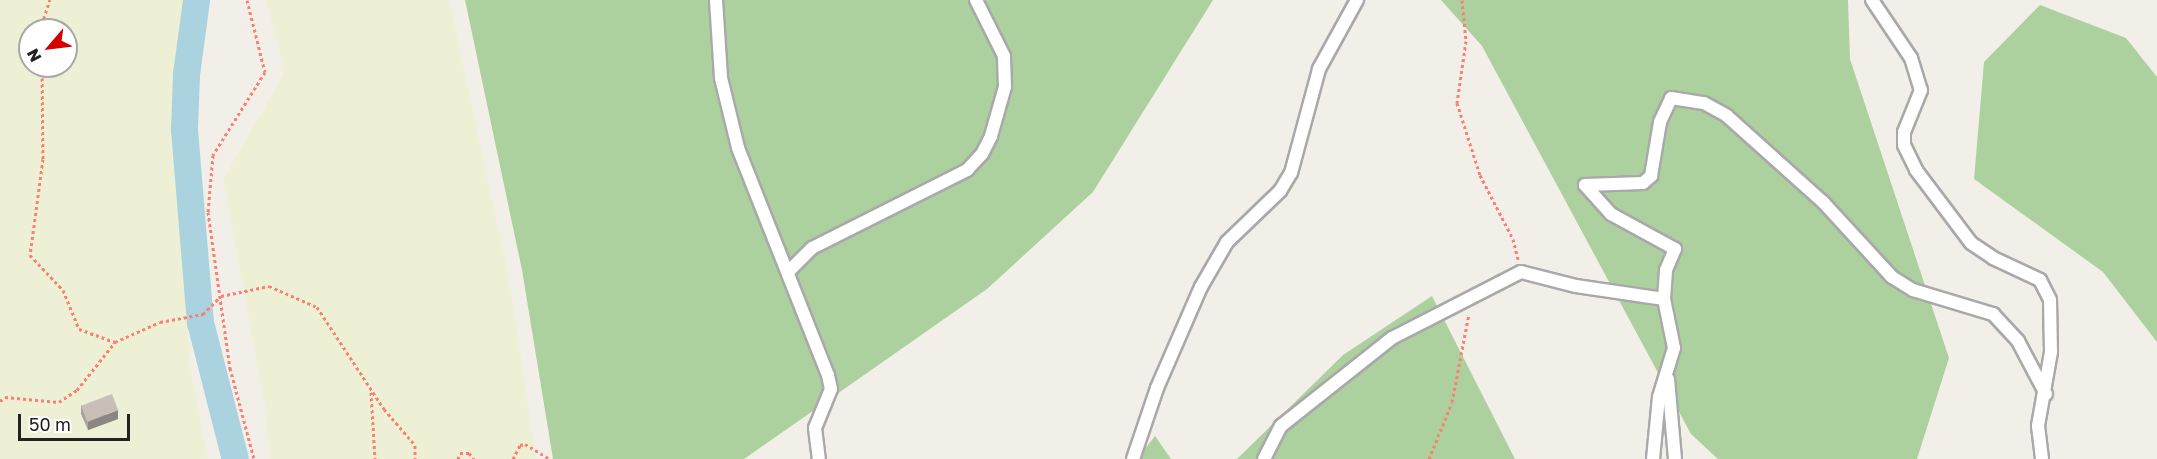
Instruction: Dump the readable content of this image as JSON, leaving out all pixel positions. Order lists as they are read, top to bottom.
{
  "scale_bar": "50 m",
  "north": "bottom left"
}
